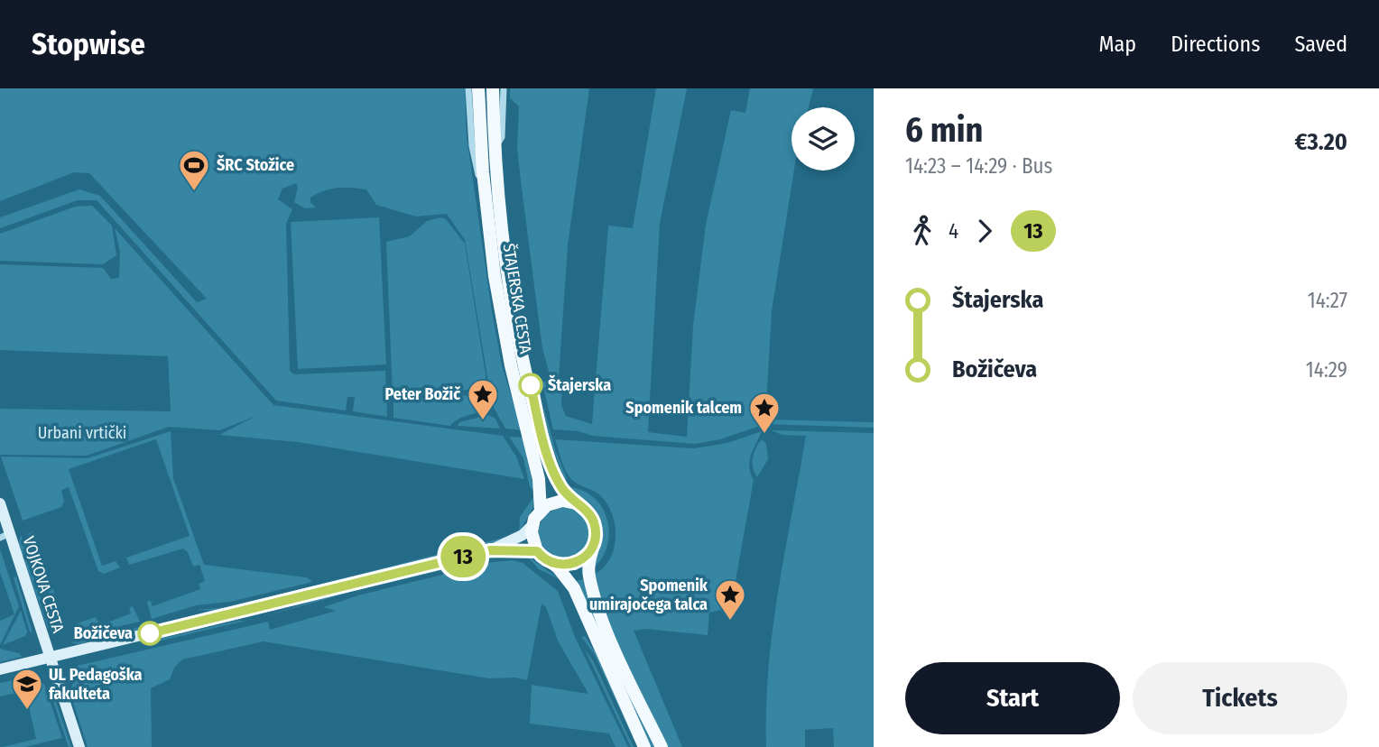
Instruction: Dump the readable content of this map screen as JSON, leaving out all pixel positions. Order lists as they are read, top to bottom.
{
  "streets": {
    "main road": ["ŠTAJERSKA CESTA"],
    "street": ["VOJKOVA CESTA"]
  },
  "parks": ["Urbani vrtički"],
  "places": {
    "sports": ["ŠRC Stožice"],
    "other": ["Štajerska", "Božičeva"],
    "place": ["Peter Božič", "Spomenik talcem", "Spomenik umirajočega talca"],
    "school or university": ["UL Pedagoška fakulteta"]
  },
  "lines": ["bus line 13"],
  "page": {
    "header": "Stopwise",
    "nav": ["Map", "Directions", "Saved"],
    "on_map": "13",
    "heading": ["6 min", "14:23 – 14:29 · Bus", "€3.20"],
    "legs": ["4", "13"],
    "list": [
      {
        "name": "Štajerska",
        "value": "14:27"
      },
      {
        "name": "Božičeva",
        "value": "14:29"
      }
    ],
    "buttons": ["Start", "Tickets"]
  }
}
